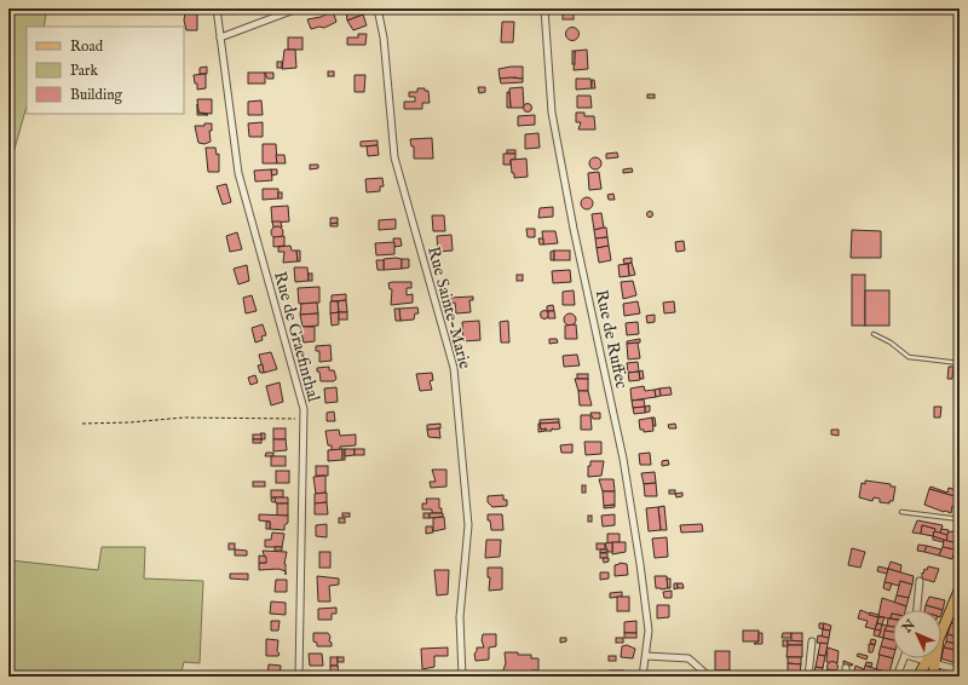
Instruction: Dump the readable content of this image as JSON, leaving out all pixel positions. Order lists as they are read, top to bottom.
{
  "streets": {
    "street": ["Rue Sainte-Marie", "Rue de Graefinthal", "Rue de Ruffec"]
  },
  "legend": ["Road", "Park", "Building"],
  "north": "top left"
}
